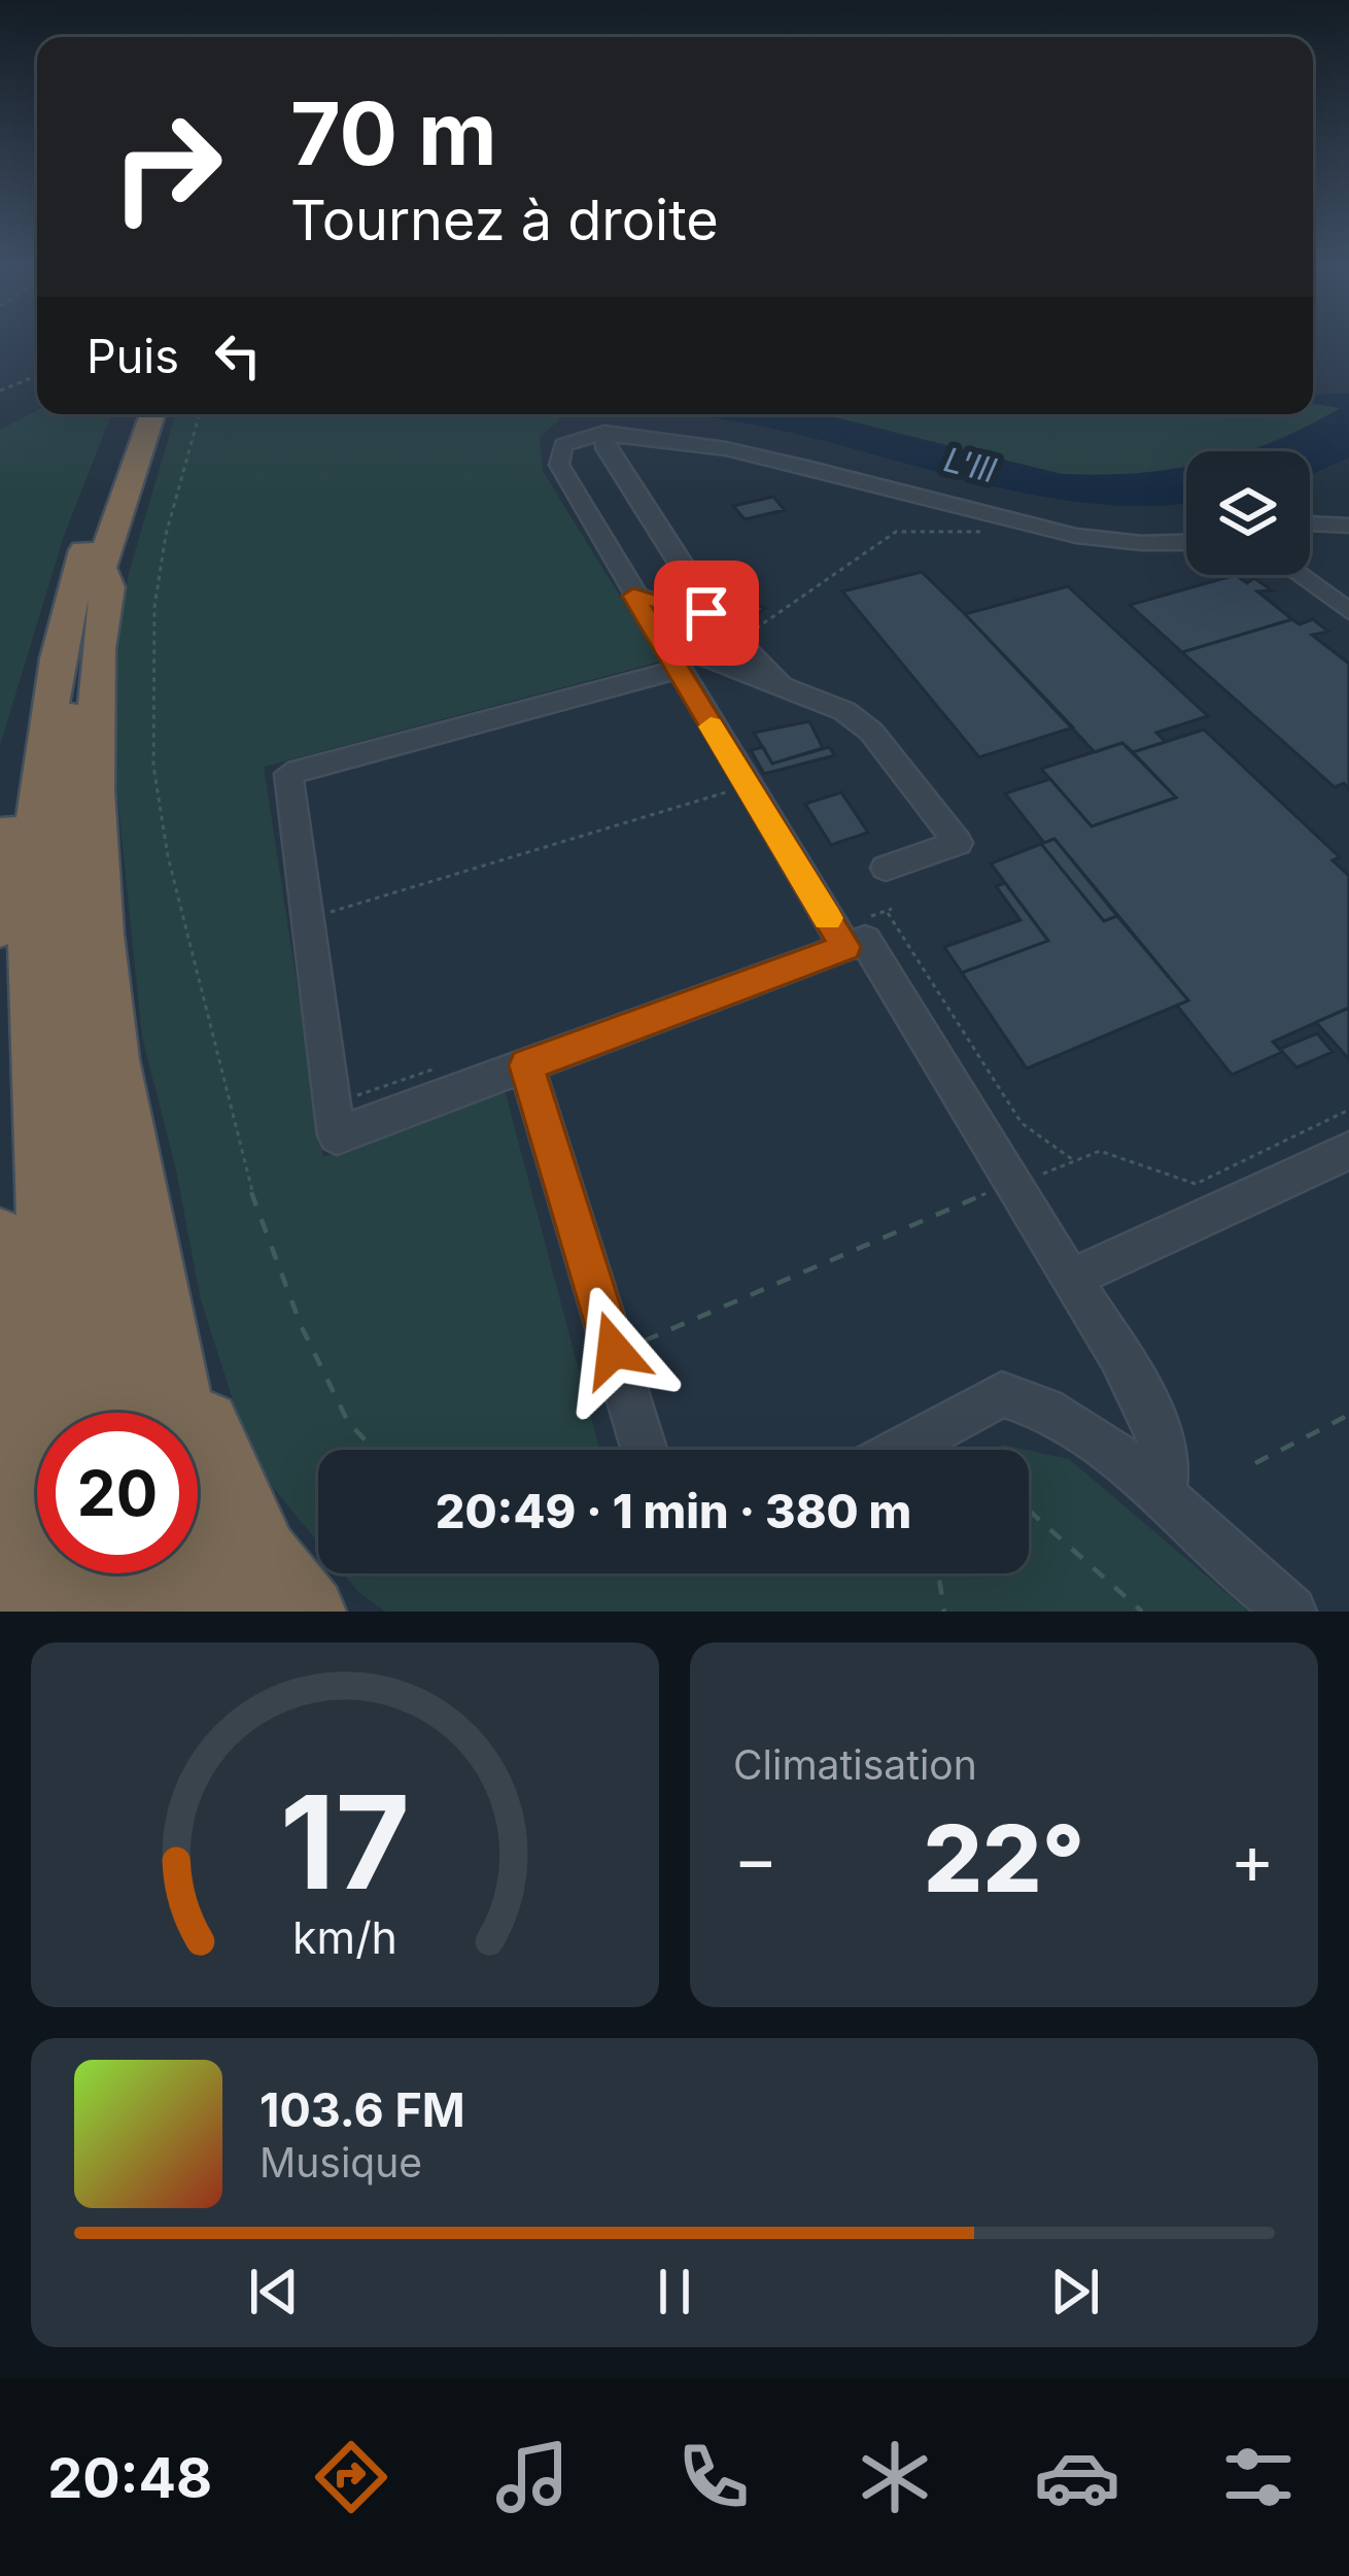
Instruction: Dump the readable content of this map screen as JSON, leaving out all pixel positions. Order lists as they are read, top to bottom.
{
  "water": ["L'Ill"],
  "page": {
    "turn": ["70 m", "Tournez à droite"],
    "then": "Puis",
    "limit": "20",
    "trip": "20:49 · 1 min · 380 m",
    "tile": "Climatisation",
    "heat": ["−", "22°", "+"],
    "song": ["103.6 FM", "Musique"],
    "tabs": "20:48",
    "gauge": ["17", "km/h"]
  }
}
